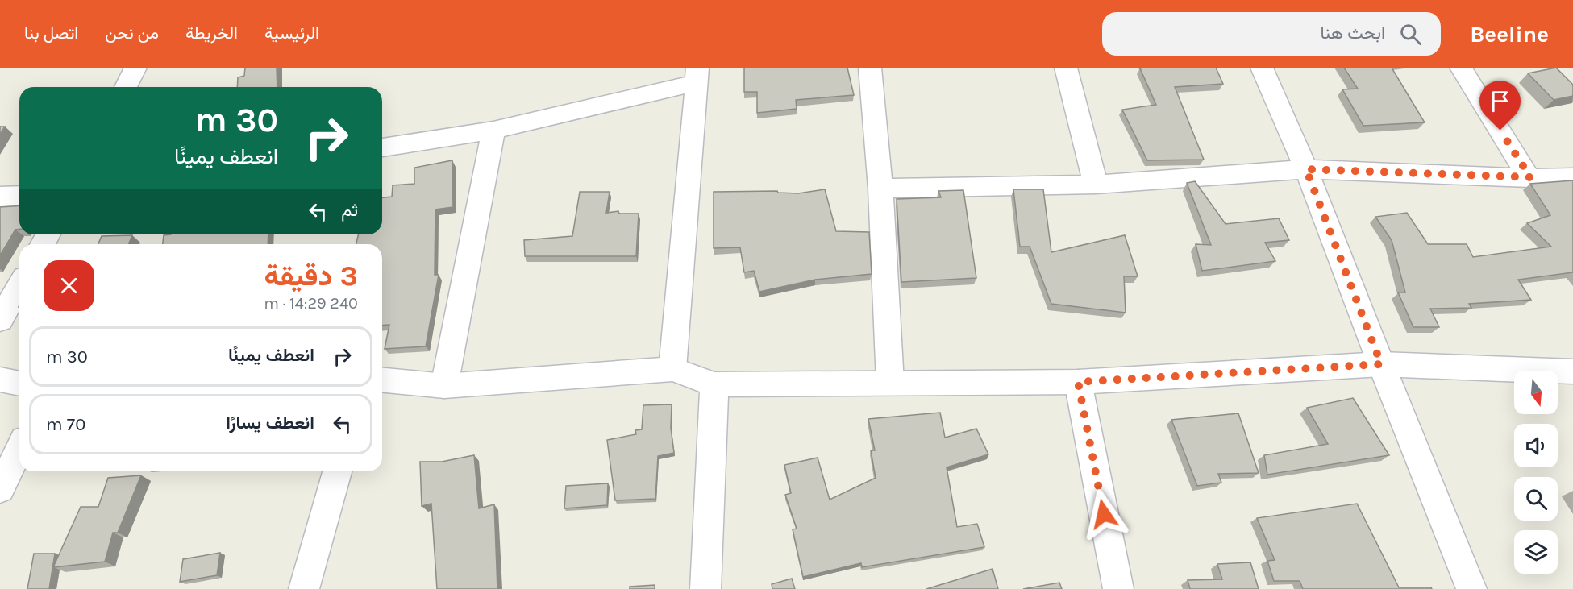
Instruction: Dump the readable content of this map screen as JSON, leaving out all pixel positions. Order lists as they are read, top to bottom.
{
  "north": "bottom",
  "page": {
    "header": "Beeline",
    "search": "ابحث هنا",
    "nav": [
      "الرئيسية",
      "الخريطة",
      "من نحن",
      "اتصل بنا"
    ],
    "turn": ["30 m", "انعطف يمينًا"],
    "then": "ثم",
    "heading": ["3 دقيقة", "240 m · 14:29"],
    "list": [
      {
        "name": "انعطف يمينًا",
        "value": "30 m"
      },
      {
        "name": "انعطف يسارًا",
        "value": "70 m"
      }
    ]
  }
}
